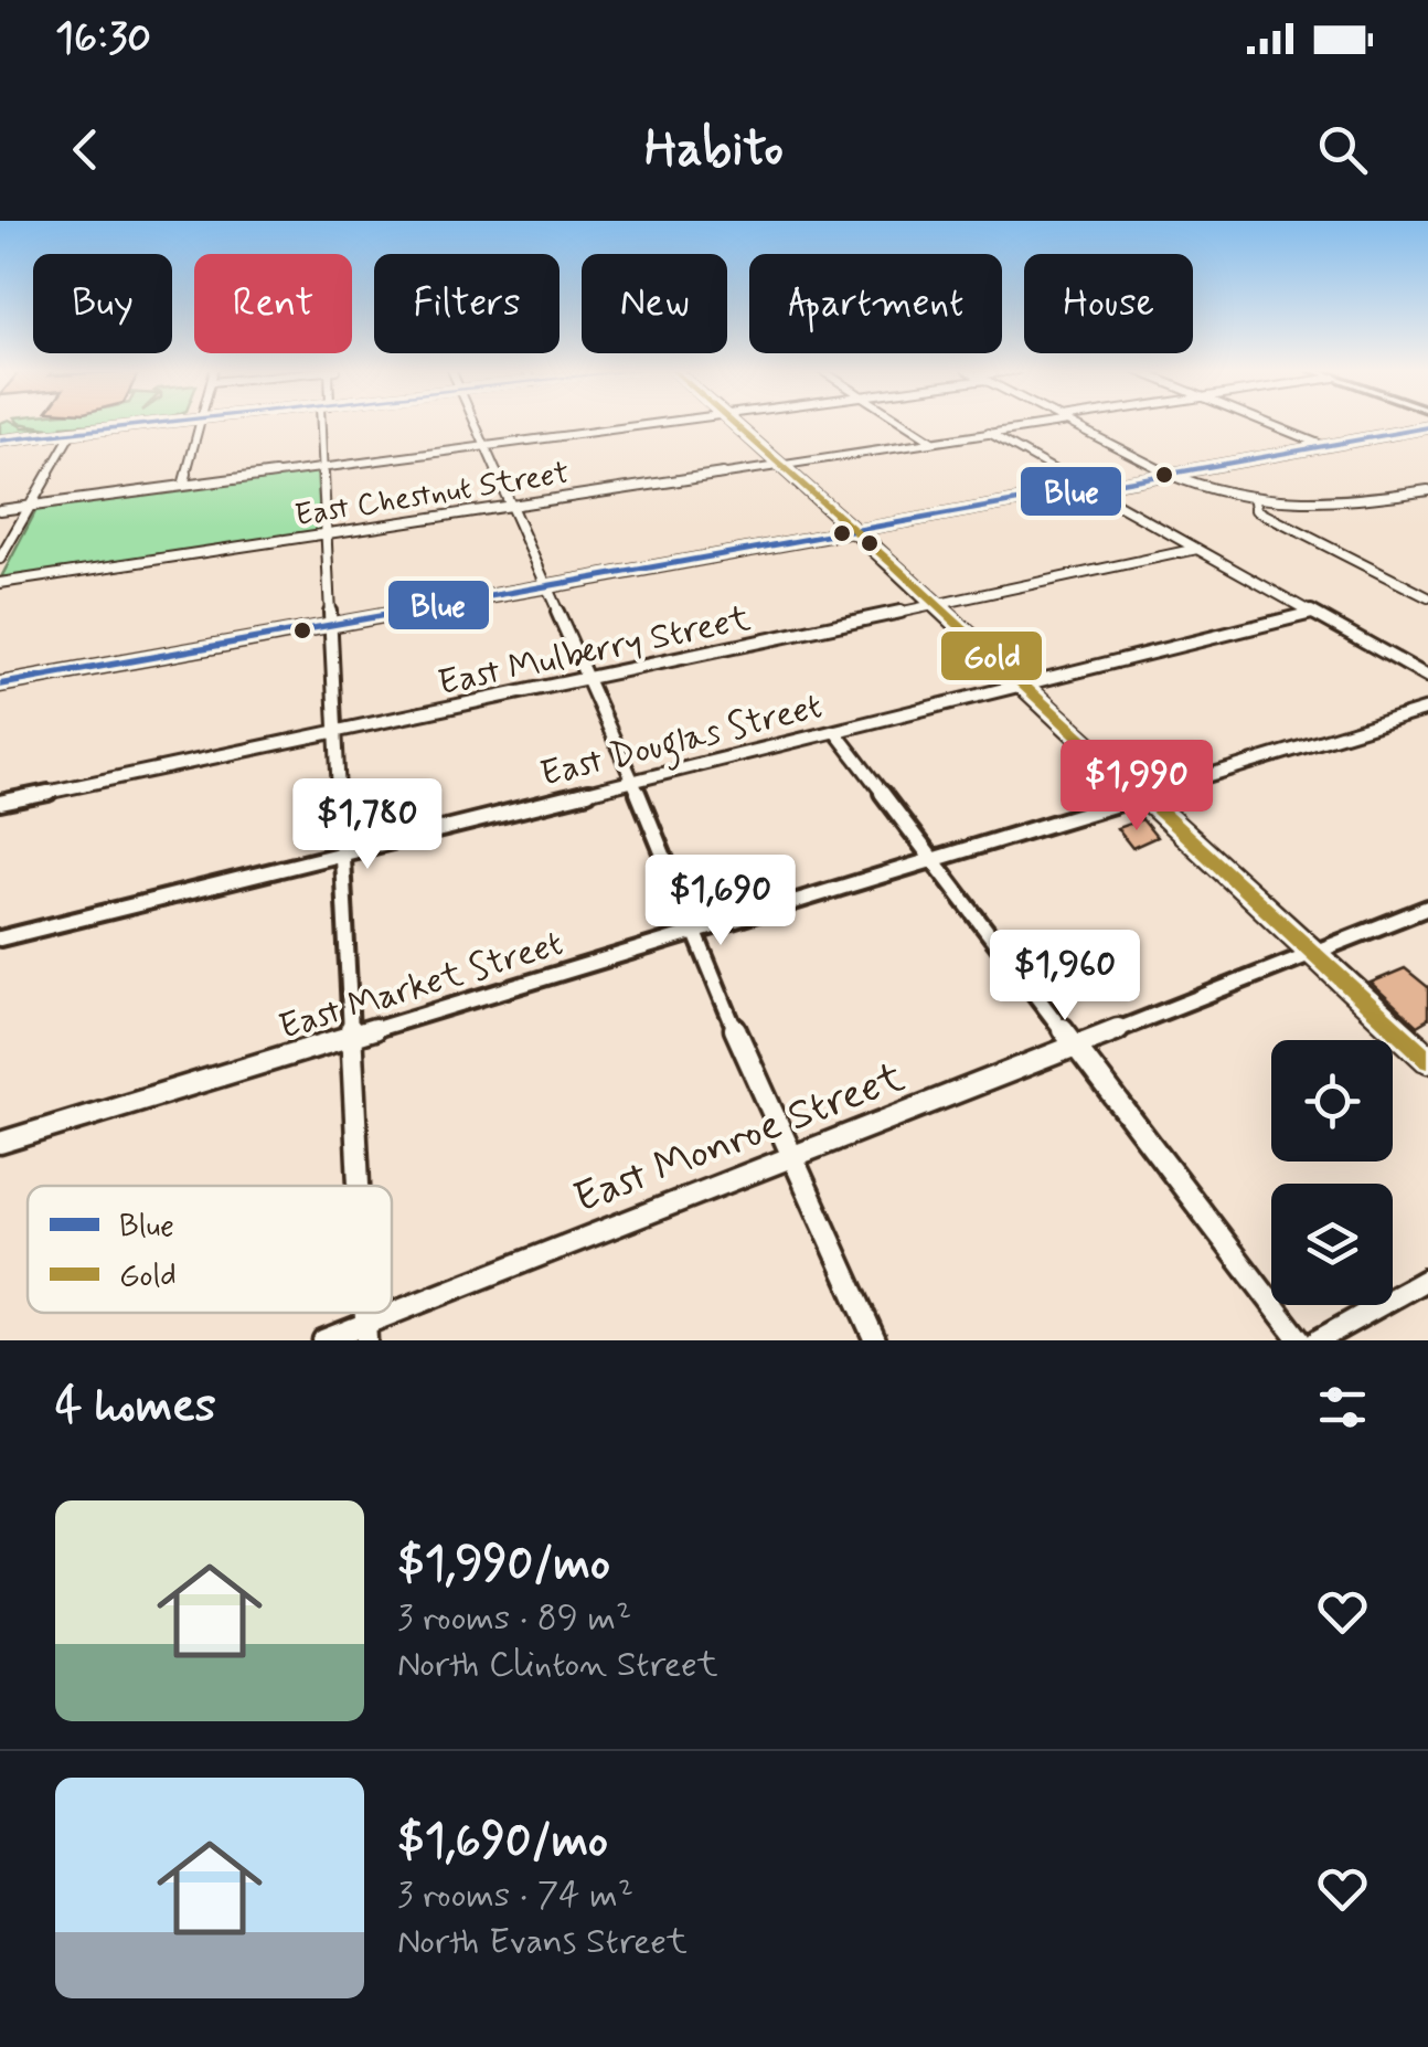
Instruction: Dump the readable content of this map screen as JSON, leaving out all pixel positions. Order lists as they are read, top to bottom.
{
  "streets": {
    "street": [
      "East Chestnut Street",
      "East Mulberry Street",
      "East Douglas Street",
      "East Market Street",
      "East Monroe Street"
    ]
  },
  "lines": ["transit line Blue", "transit line Gold"],
  "legend": ["Blue", "Gold"],
  "page": {
    "status": "16:30",
    "header": "Habito",
    "chip": [
      "Buy",
      "Rent",
      "Filters",
      "New",
      "Apartment",
      "House"
    ],
    "price": [
      "$1,990",
      "$1,780",
      "$1,690",
      "$1,960"
    ],
    "heading": "4 homes",
    "list": [
      {
        "name": "$1,990/mo",
        "note": "3 rooms · 89 m² · North Clinton Street"
      },
      {
        "name": "$1,690/mo",
        "note": "3 rooms · 74 m² · North Evans Street"
      }
    ]
  }
}
